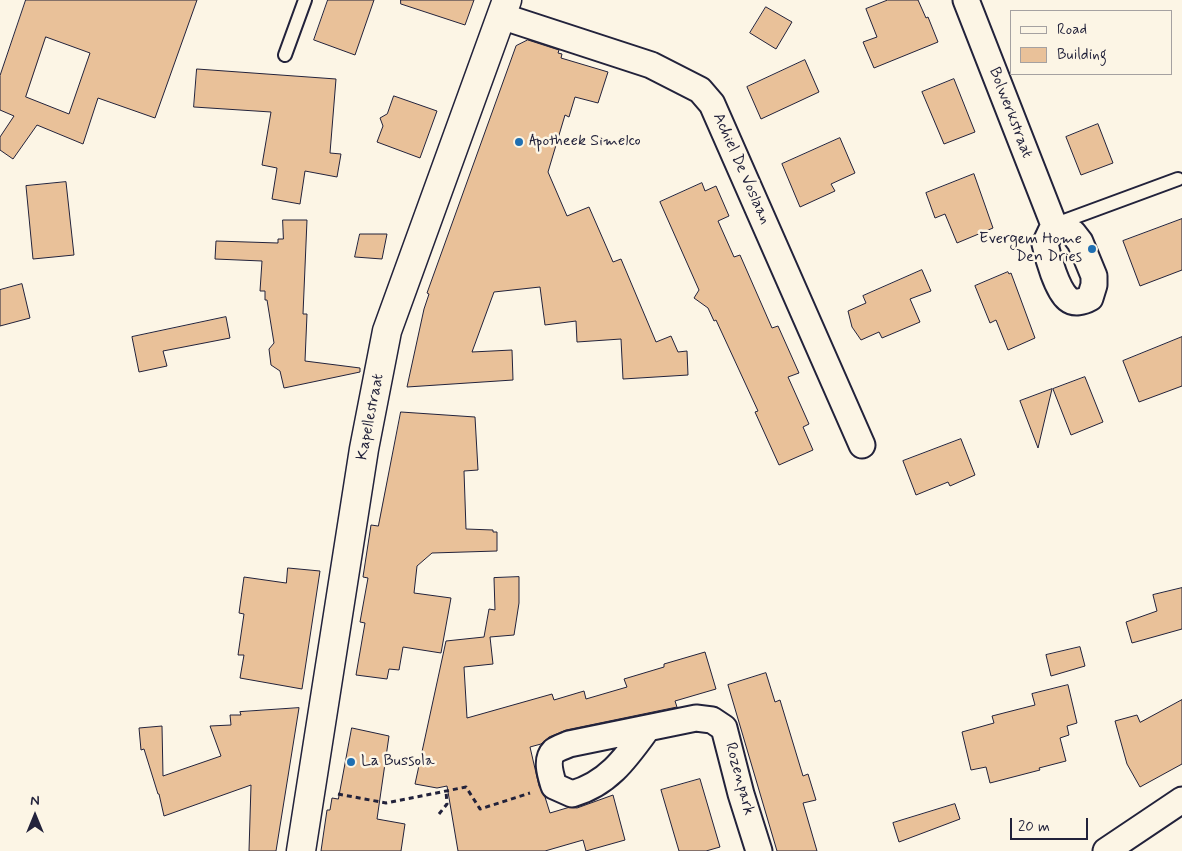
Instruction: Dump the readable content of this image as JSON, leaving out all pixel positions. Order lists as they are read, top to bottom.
{
  "streets": {
    "street": [
      "Bolwerkstraat",
      "Achiel De Voslaan",
      "Kapellestraat",
      "Rozenpark"
    ]
  },
  "crossings": [
    ["Achiel De Voslaan", "Kapellestraat"]
  ],
  "places": ["Apotheek Simelco", "Evergem Home Den Dries", "La Bussola"],
  "legend": ["Road", "Building"],
  "scale_bar": "20 m",
  "north": "top"
}
